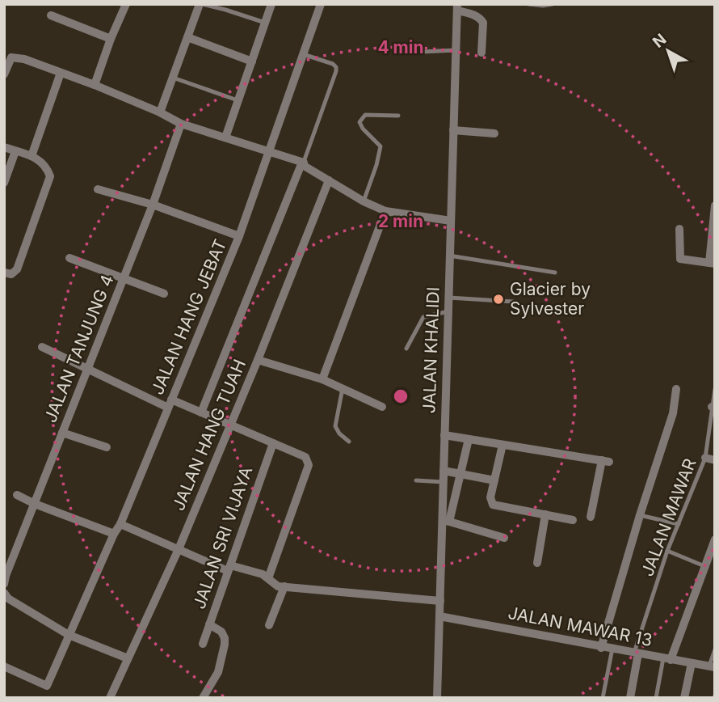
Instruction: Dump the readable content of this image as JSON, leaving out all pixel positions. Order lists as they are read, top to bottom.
{
  "streets": {
    "street": [
      "JALAN HANG JEBAT",
      "JALAN TANJUNG 4",
      "JALAN KHALIDI",
      "JALAN HANG TUAH",
      "JALAN SRI VIJAYA",
      "JALAN MAWAR 13"
    ],
    "lane": ["JALAN MAWAR"]
  },
  "crossings": [
    ["JALAN KHALIDI", "JALAN MAWAR 13"],
    ["JALAN MAWAR", "JALAN MAWAR 13"]
  ],
  "places": ["Glacier by Sylvester"],
  "north": "top left",
  "rings": ["4 min", "2 min"]
}
